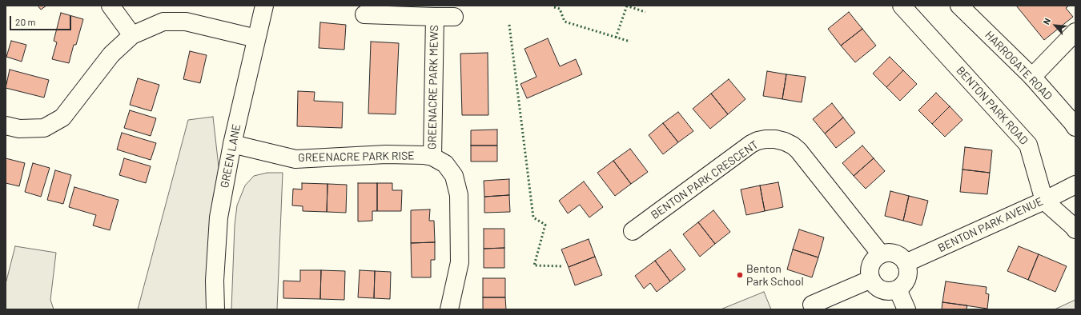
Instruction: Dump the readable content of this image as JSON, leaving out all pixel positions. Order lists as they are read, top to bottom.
{
  "streets": {
    "main road": [
      "HARROGATE ROAD",
      "GREENACRE PARK MEWS",
      "BENTON PARK ROAD",
      "GREEN LANE",
      "GREENACRE PARK RISE",
      "BENTON PARK CRESCENT",
      "BENTON PARK AVENUE"
    ]
  },
  "crossings": [
    ["GREENACRE PARK MEWS", "GREENACRE PARK RISE"],
    ["BENTON PARK ROAD", "BENTON PARK AVENUE"],
    ["GREEN LANE", "GREENACRE PARK RISE"],
    ["BENTON PARK CRESCENT", "BENTON PARK AVENUE"]
  ],
  "places": ["Benton Park School"],
  "scale_bar": "20 m",
  "north": "top left"
}
